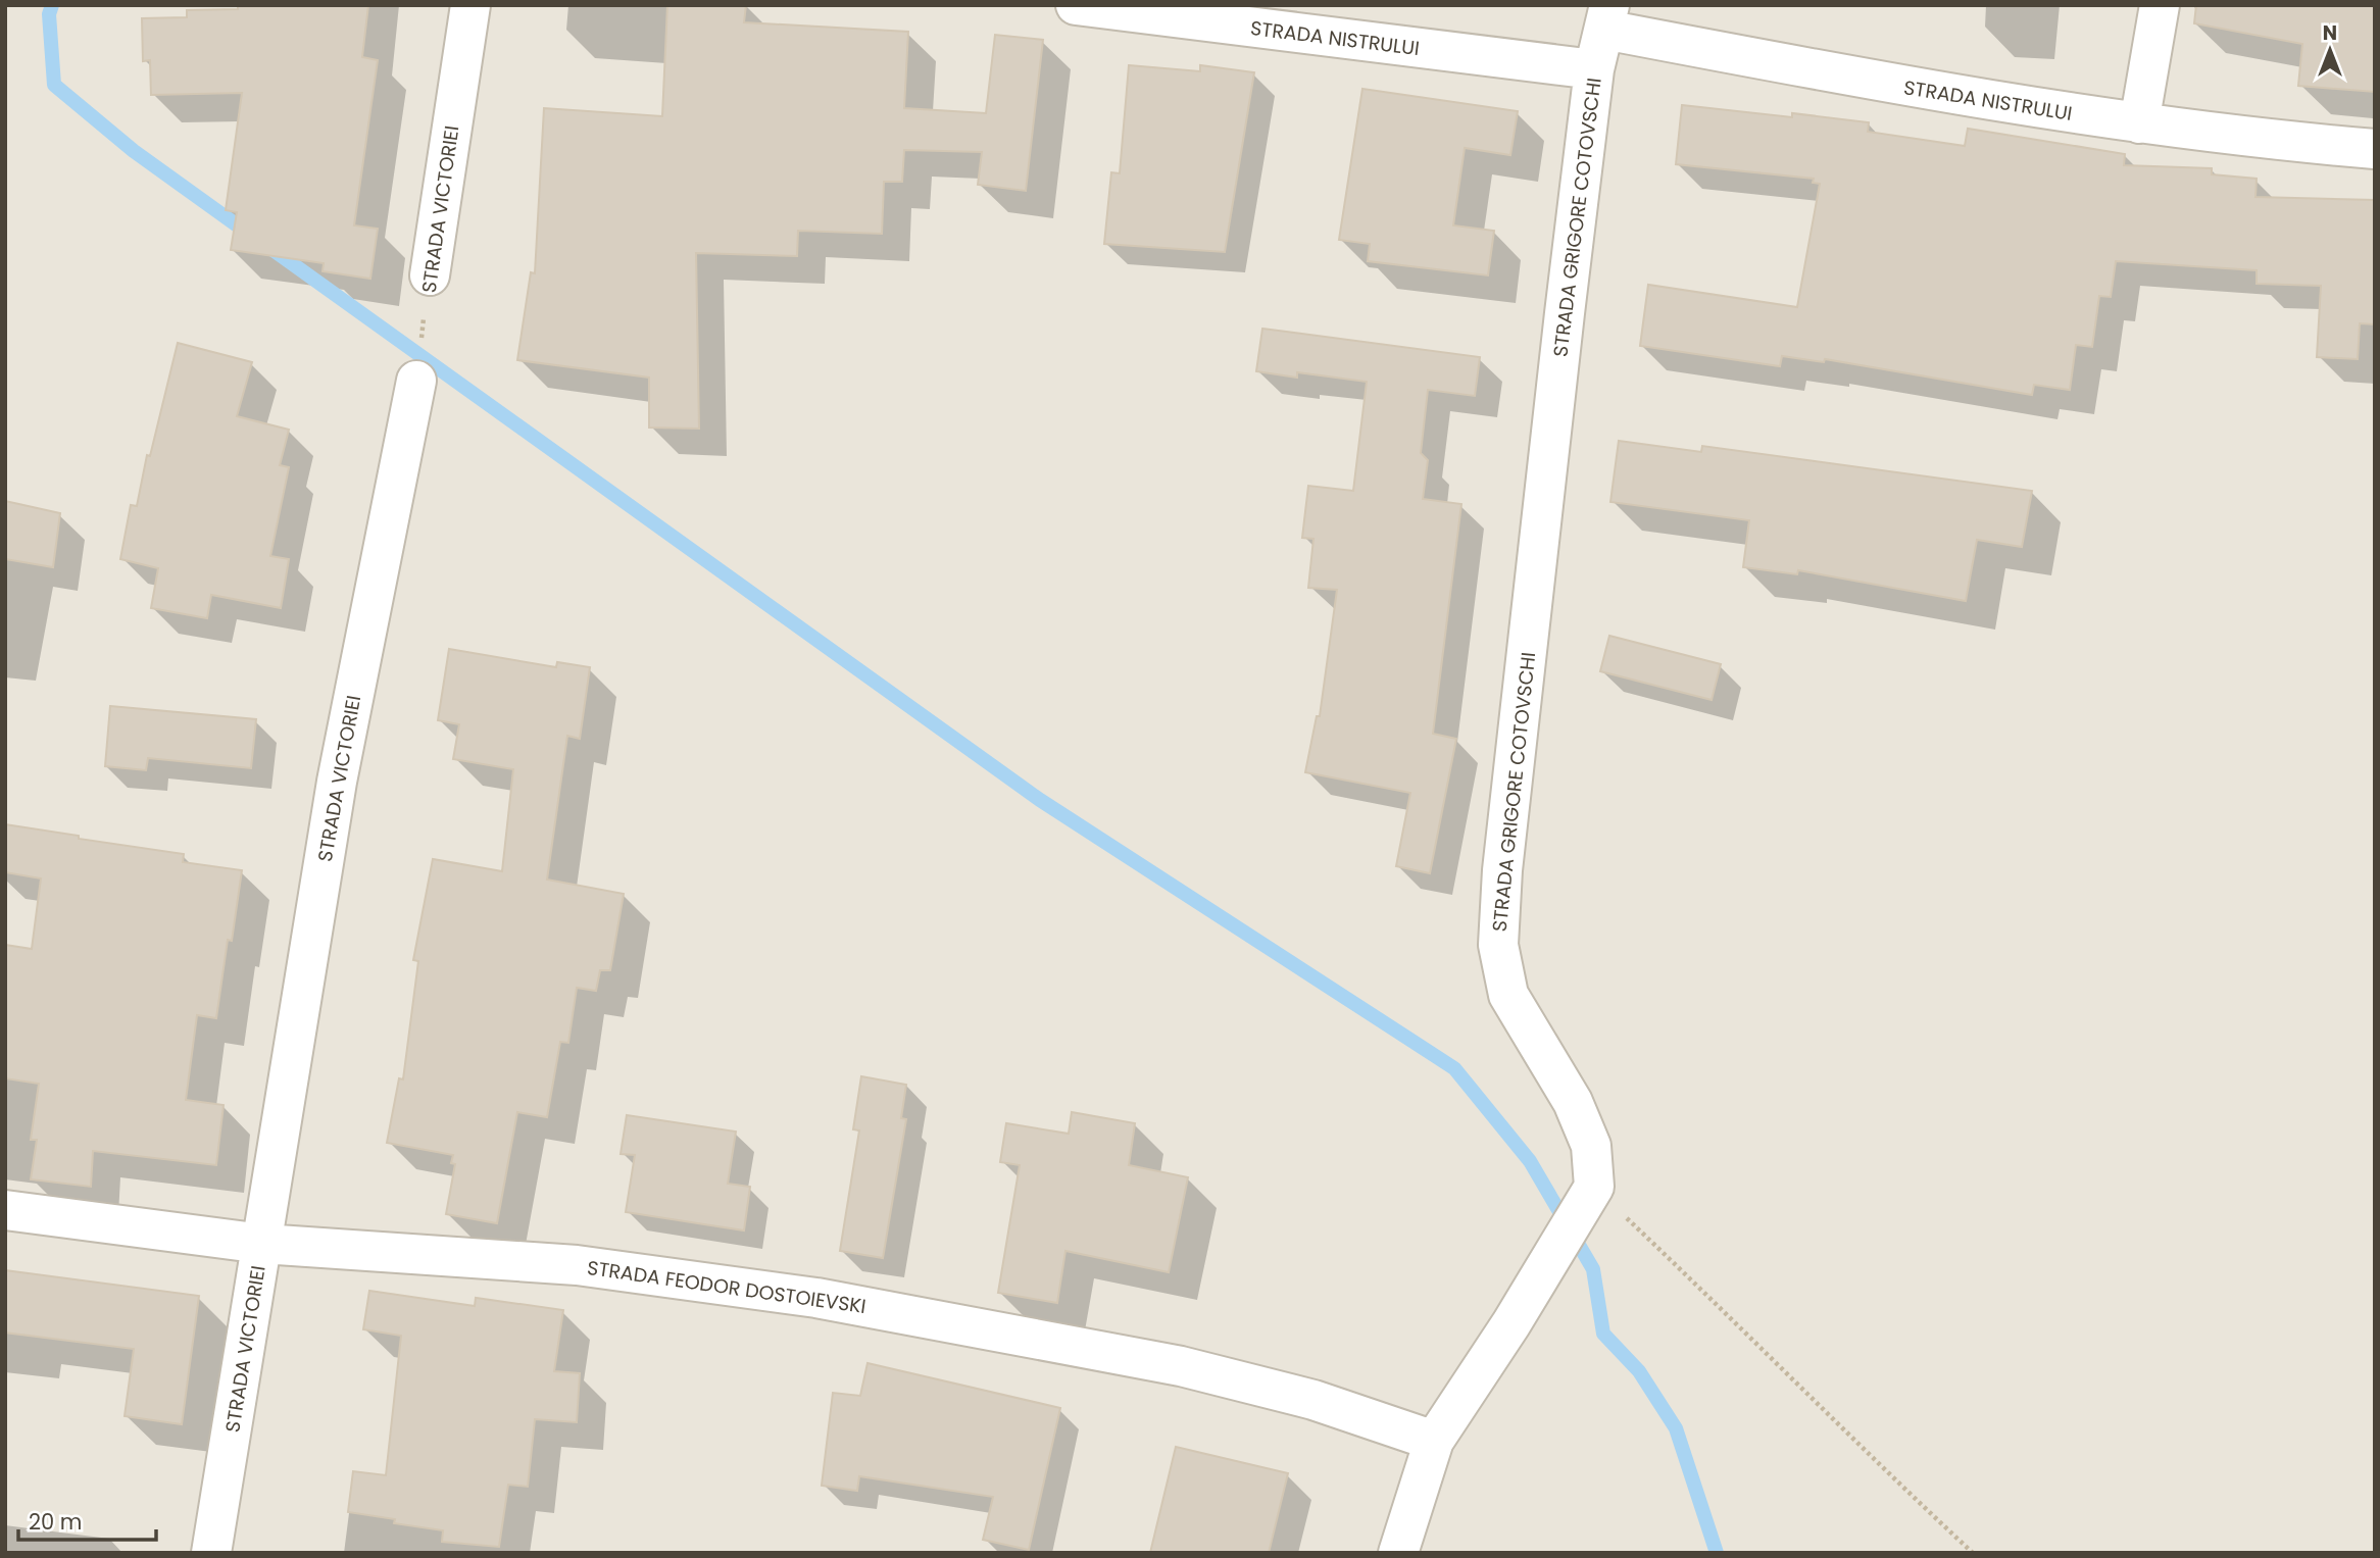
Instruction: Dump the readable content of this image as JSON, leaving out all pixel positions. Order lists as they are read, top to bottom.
{
  "streets": {
    "street": [
      "STRADA NISTRULUI",
      "STRADA VICTORIEI",
      "STRADA GRIGORE COTOVSCHI",
      "STRADA FEODOR DOSTOIEVSKI"
    ]
  },
  "crossings": [
    ["STRADA NISTRULUI", "STRADA GRIGORE COTOVSCHI"],
    ["STRADA VICTORIEI", "STRADA FEODOR DOSTOIEVSKI"]
  ],
  "scale_bar": "20 m",
  "north": "top"
}
